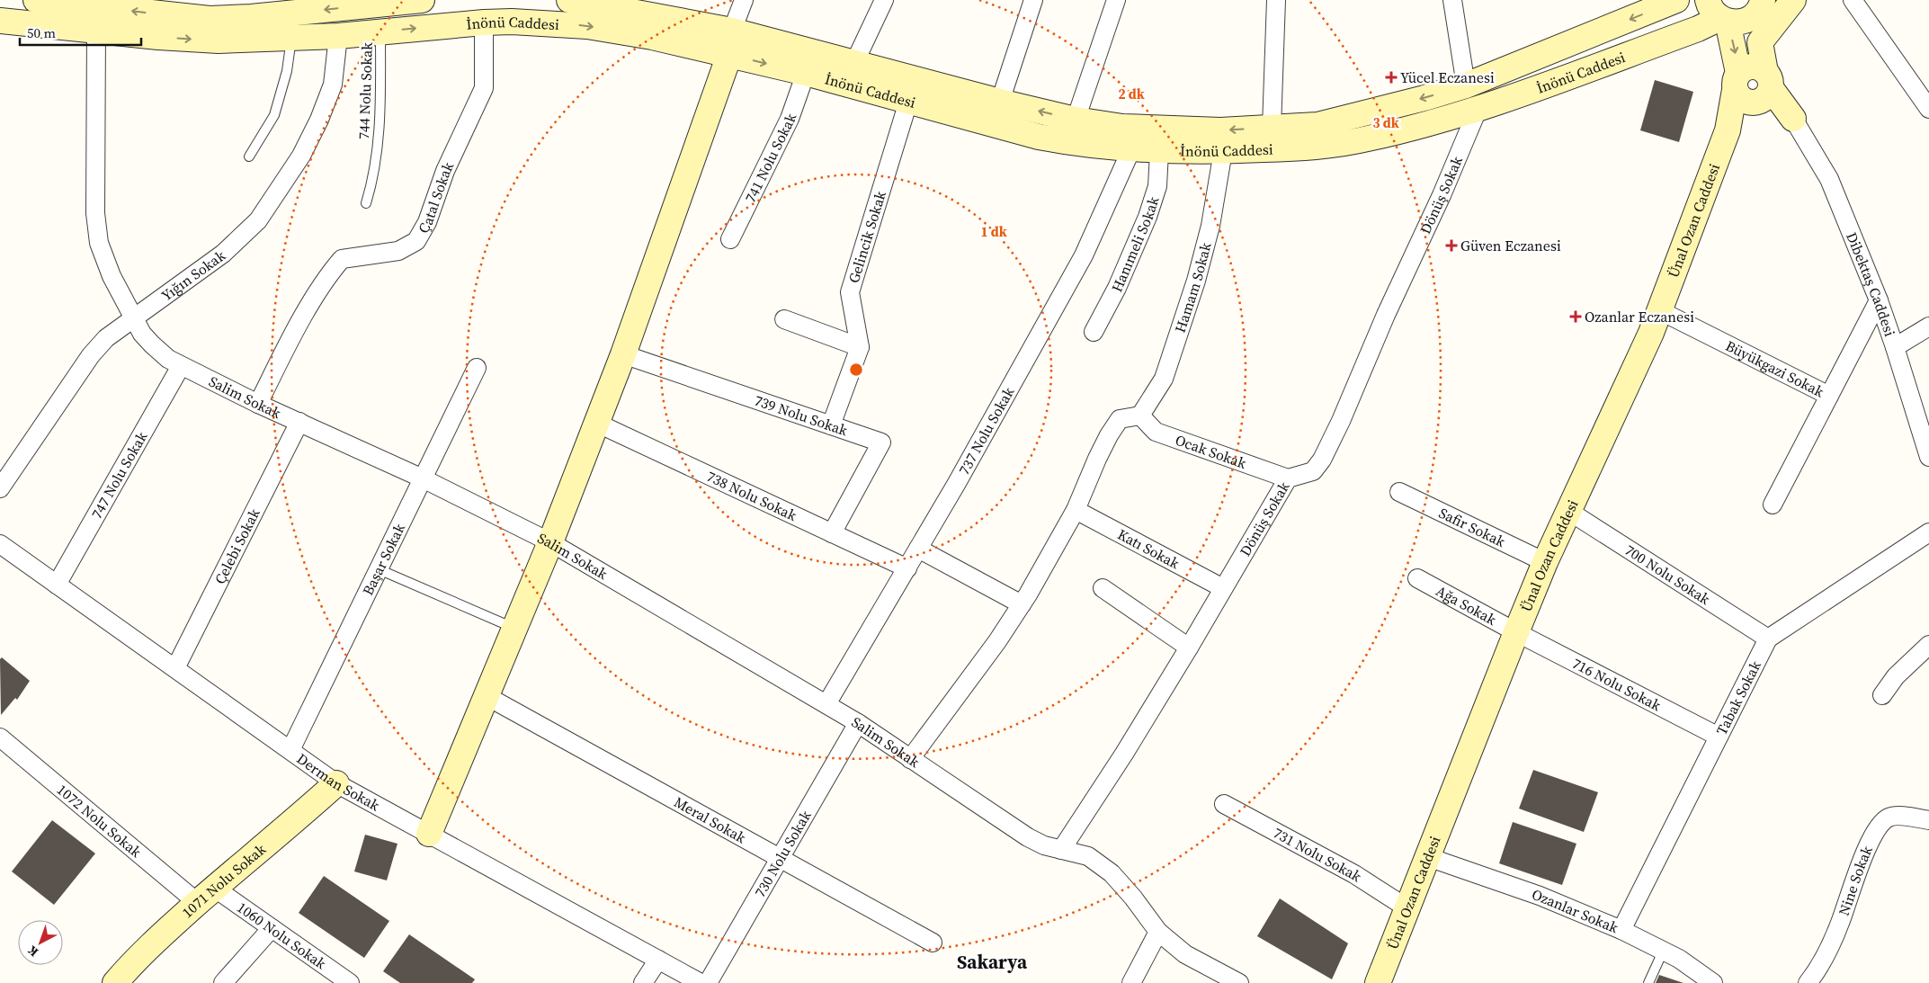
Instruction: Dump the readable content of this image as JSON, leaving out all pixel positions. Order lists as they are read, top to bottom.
{
  "streets": {
    "main road": ["İnönü Caddesi", "Ünal Ozan Caddesi", "1071 Nolu Sokak"],
    "street": [
      "741 Nolu Sokak",
      "Dönüş Sokak",
      "Çatal Sokak",
      "Gelincik Sokak",
      "Hanımeli Sokak",
      "Yığın Sokak",
      "Dibektaş Caddesi",
      "Hamam Sokak",
      "Büyükgazi Sokak",
      "Salim Sokak",
      "739 Nolu Sokak",
      "737 Nolu Sokak",
      "Ocak Sokak",
      "747 Nolu Sokak",
      "738 Nolu Sokak",
      "Safir Sokak",
      "Çelebi Sokak",
      "Katı Sokak",
      "Başar Sokak",
      "700 Nolu Sokak",
      "Ağa Sokak",
      "716 Nolu Sokak",
      "Tabak Sokak",
      "Derman Sokak",
      "Meral Sokak",
      "1072 Nolu Sokak",
      "730 Nolu Sokak",
      "731 Nolu Sokak",
      "Nine Sokak",
      "Ozanlar Sokak",
      "1060 Nolu Sokak"
    ],
    "lane": ["744 Nolu Sokak"]
  },
  "crossings": [
    ["İnönü Caddesi", "744 Nolu Sokak"],
    ["İnönü Caddesi", "741 Nolu Sokak"],
    ["İnönü Caddesi", "Dönüş Sokak"],
    ["İnönü Caddesi", "Çatal Sokak"],
    ["İnönü Caddesi", "Gelincik Sokak"],
    ["İnönü Caddesi", "Hanımeli Sokak"],
    ["İnönü Caddesi", "Yığın Sokak"],
    ["İnönü Caddesi", "Hamam Sokak"],
    ["İnönü Caddesi", "Salim Sokak"],
    ["İnönü Caddesi", "737 Nolu Sokak"],
    ["Dönüş Sokak", "Salim Sokak"],
    ["Dönüş Sokak", "Ocak Sokak"],
    ["Dönüş Sokak", "Katı Sokak"],
    ["Çatal Sokak", "Salim Sokak"],
    ["Ünal Ozan Caddesi", "Büyükgazi Sokak"],
    ["Ünal Ozan Caddesi", "Safir Sokak"],
    ["Ünal Ozan Caddesi", "700 Nolu Sokak"],
    ["Ünal Ozan Caddesi", "Ağa Sokak"],
    ["Ünal Ozan Caddesi", "716 Nolu Sokak"],
    ["Ünal Ozan Caddesi", "731 Nolu Sokak"],
    ["Ünal Ozan Caddesi", "Ozanlar Sokak"],
    ["Gelincik Sokak", "739 Nolu Sokak"],
    ["Yığın Sokak", "Salim Sokak"],
    ["Hamam Sokak", "Ocak Sokak"],
    ["Salim Sokak", "737 Nolu Sokak"],
    ["Salim Sokak", "747 Nolu Sokak"],
    ["Salim Sokak", "Çelebi Sokak"],
    ["Salim Sokak", "Başar Sokak"],
    ["Salim Sokak", "730 Nolu Sokak"],
    ["739 Nolu Sokak", "738 Nolu Sokak"],
    ["737 Nolu Sokak", "738 Nolu Sokak"],
    ["747 Nolu Sokak", "Derman Sokak"],
    ["Çelebi Sokak", "Derman Sokak"],
    ["Başar Sokak", "Derman Sokak"],
    ["700 Nolu Sokak", "Tabak Sokak"],
    ["Ağa Sokak", "716 Nolu Sokak"],
    ["716 Nolu Sokak", "Tabak Sokak"],
    ["Tabak Sokak", "Ozanlar Sokak"],
    ["Derman Sokak", "1071 Nolu Sokak"],
    ["Meral Sokak", "730 Nolu Sokak"],
    ["1072 Nolu Sokak", "1071 Nolu Sokak"],
    ["1072 Nolu Sokak", "1060 Nolu Sokak"],
    ["1071 Nolu Sokak", "1060 Nolu Sokak"]
  ],
  "districts": ["Sakarya"],
  "places": {
    "health": ["Yücel Eczanesi", "Güven Eczanesi", "Ozanlar Eczanesi"]
  },
  "scale_bar": "50 m",
  "north": "bottom left",
  "rings": ["2 dk", "3 dk", "1 dk"]
}
